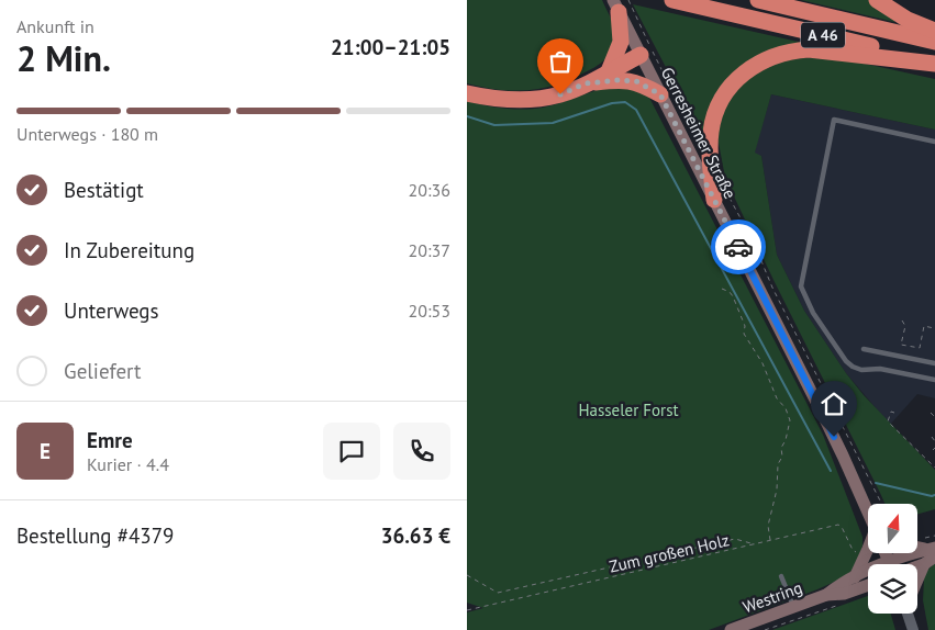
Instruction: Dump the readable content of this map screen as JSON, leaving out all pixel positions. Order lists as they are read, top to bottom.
{
  "streets": {
    "highway": ["A 46"],
    "main road": ["Gerresheimer Straße", "Westring"],
    "path": ["Zum großen Holz"]
  },
  "parks": ["Hasseler Forst"],
  "north": "top",
  "page": {
    "heading": ["2 Min.", "Ankunft in", "21:00–21:05"],
    "panel": [
      "Emre",
      "Kurier · 4.4",
      "Bestellung #4379",
      "36.63 €"
    ],
    "bar": "Unterwegs · 180 m",
    "list": [
      ["Bestätigt", "20:36"],
      ["In Zubereitung", "20:37"],
      ["Unterwegs", "20:53"],
      "Geliefert"
    ],
    "round": "E"
  }
}
